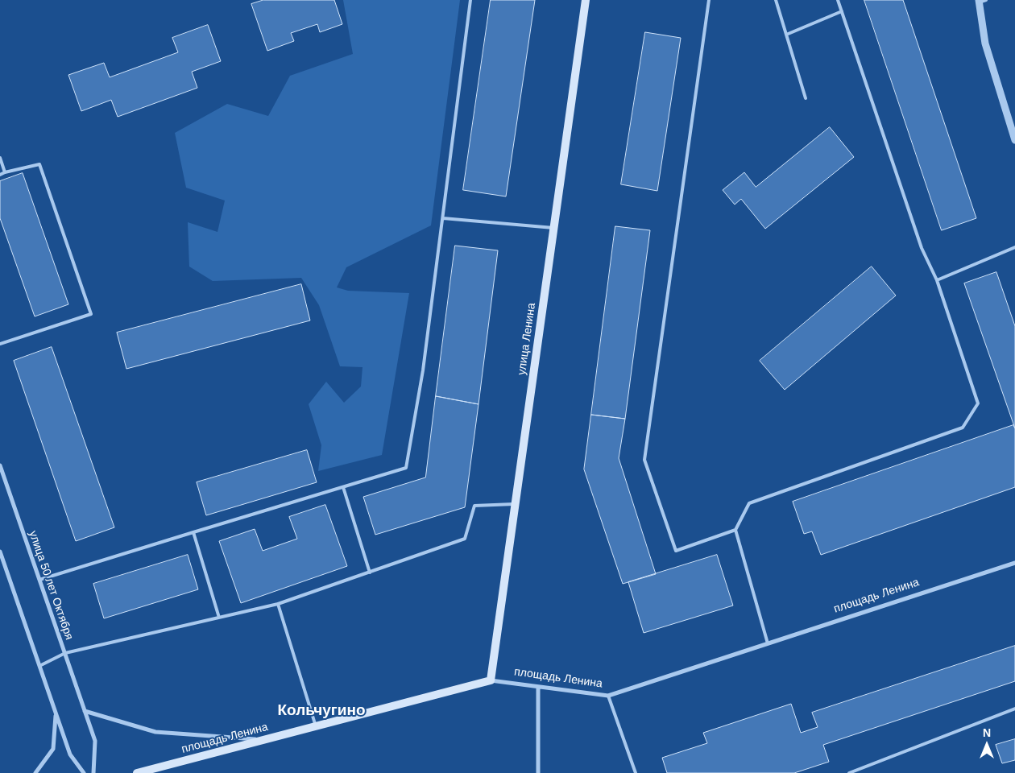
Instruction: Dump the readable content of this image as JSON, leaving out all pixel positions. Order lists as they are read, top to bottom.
{
  "streets": {
    "main road": ["улица Ленина", "площадь Ленина"],
    "street": ["улица 50 лет Октября"]
  },
  "crossings": [
    ["улица Ленина", "площадь Ленина"]
  ],
  "districts": ["Кольчугино"],
  "north": "top"
}
